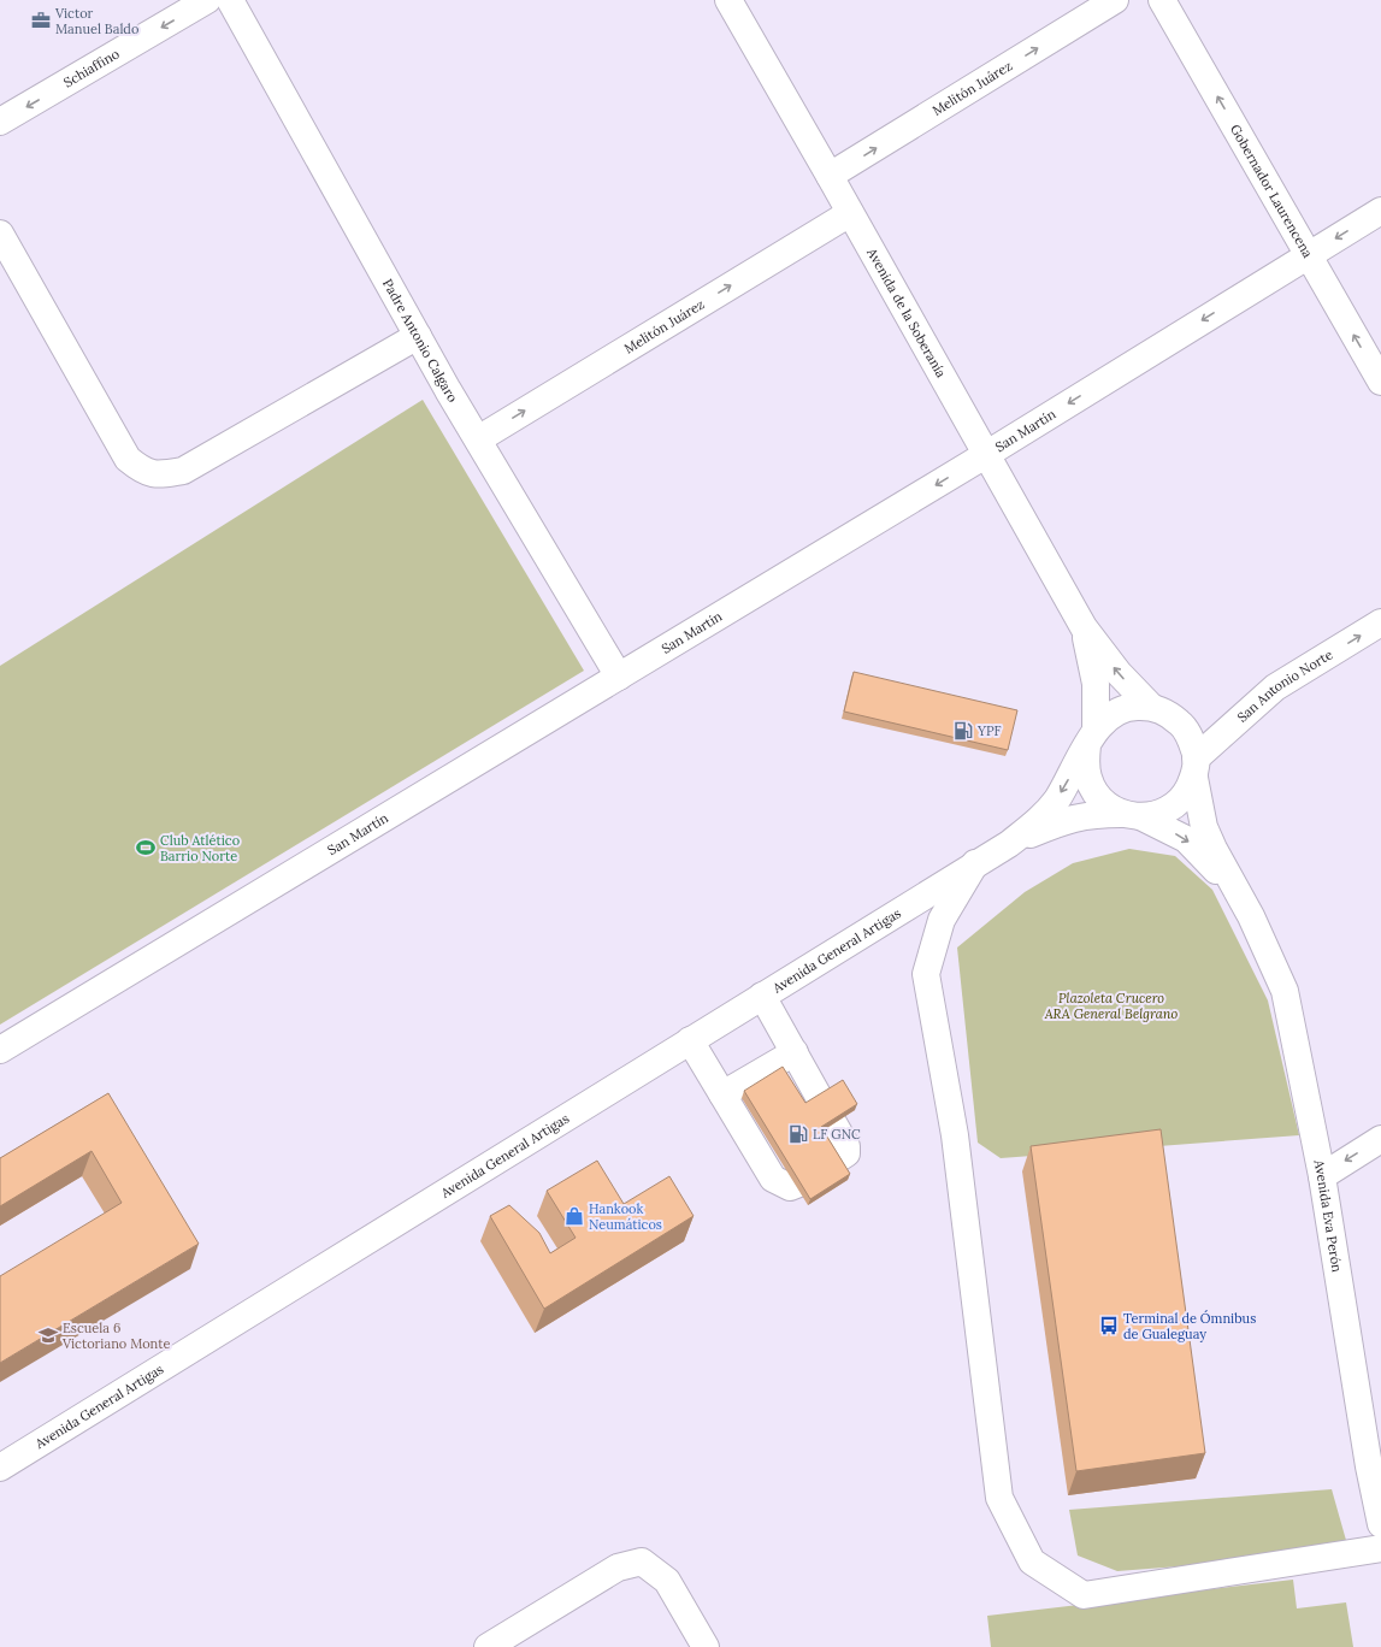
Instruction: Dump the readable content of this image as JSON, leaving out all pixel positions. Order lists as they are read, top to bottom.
{
  "streets": {
    "main road": [
      "Schiaffino",
      "Melitón Juárez",
      "Gobernador Laurencena",
      "Avenida de la Soberanía",
      "Padre Antonio Calgaro",
      "San Martín",
      "San Antonio Norte",
      "Avenida General Artigas",
      "Avenida Eva Perón"
    ]
  },
  "crossings": [
    ["Melitón Juárez", "Avenida de la Soberanía"],
    ["Melitón Juárez", "Padre Antonio Calgaro"],
    ["Gobernador Laurencena", "San Martín"],
    ["Avenida de la Soberanía", "San Martín"],
    ["Avenida de la Soberanía", "San Antonio Norte"],
    ["Avenida de la Soberanía", "Avenida General Artigas"],
    ["Avenida de la Soberanía", "Avenida Eva Perón"],
    ["Padre Antonio Calgaro", "San Martín"],
    ["San Antonio Norte", "Avenida General Artigas"],
    ["San Antonio Norte", "Avenida Eva Perón"],
    ["Avenida General Artigas", "Avenida Eva Perón"]
  ],
  "one_way": [
    "Schiaffino",
    "Melitón Juárez",
    "Gobernador Laurencena",
    "San Martín",
    "San Antonio Norte"
  ],
  "parks": ["Plazoleta Crucero ARA General Belgrano"],
  "places": {
    "office": ["Victor Manuel Baldo"],
    "fuel station": ["YPF", "LF GNC"],
    "sports": ["Club Atlético Barrio Norte"],
    "shop": ["Hankook Neumáticos"],
    "bus stop": ["Terminal de Ómnibus de Gualeguay"],
    "school or university": ["Escuela 6 Victoriano Monte"]
  }
}
